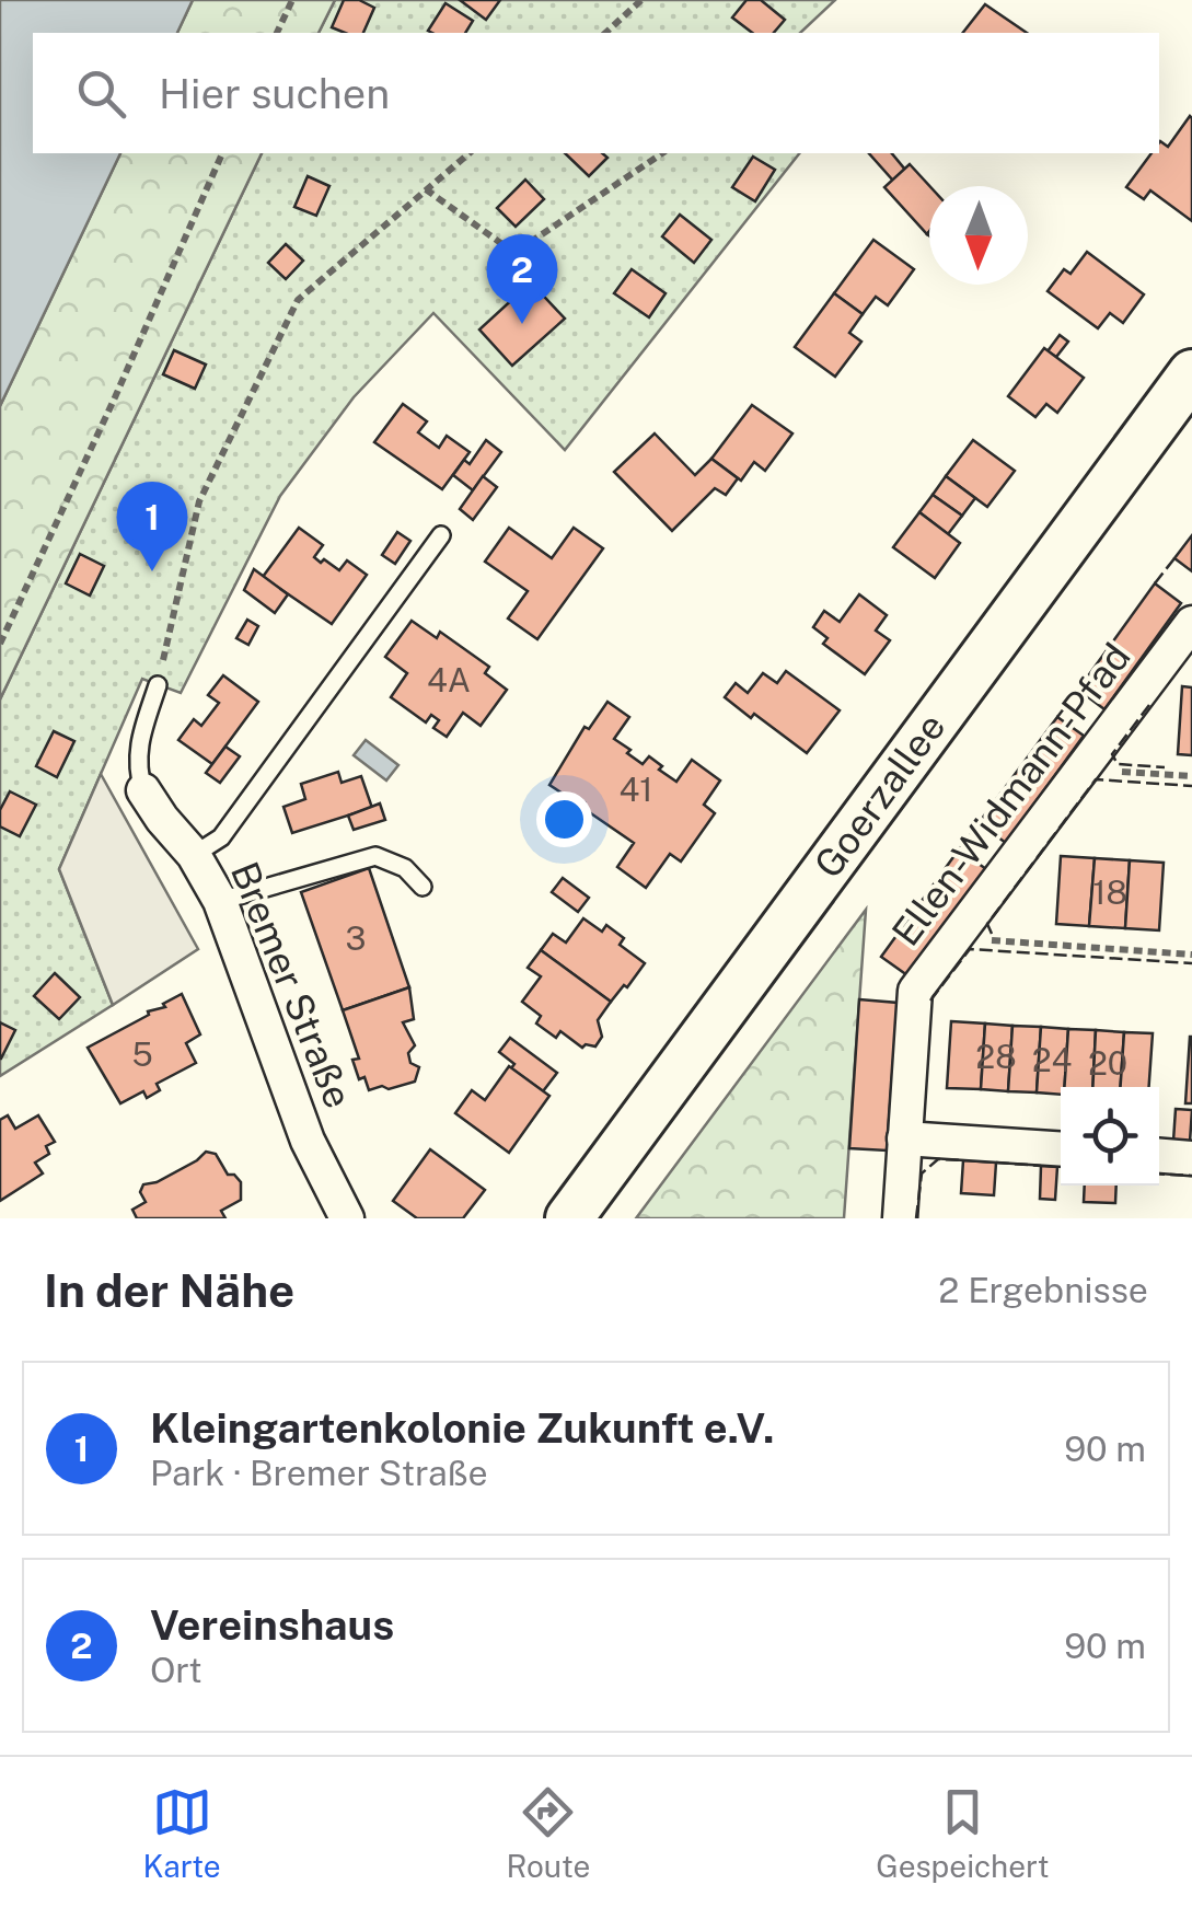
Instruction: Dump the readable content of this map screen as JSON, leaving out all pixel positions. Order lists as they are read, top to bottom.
{
  "streets": {
    "main road": ["Goerzallee"],
    "street": ["Ellen-Widmann-Pfad", "Bremer Straße"]
  },
  "house_numbers": [
    "4A",
    "41",
    "18",
    "3",
    "5",
    "28",
    "24",
    "20"
  ],
  "north": "bottom",
  "page": {
    "search": "Hier suchen",
    "pins": ["2", "1"],
    "heading": ["In der Nähe", "2 Ergebnisse"],
    "list": [
      {
        "mark": "1",
        "name": "Kleingartenkolonie Zukunft e.V.",
        "note": "Park · Bremer Straße",
        "value": "90 m"
      },
      {
        "mark": "2",
        "name": "Vereinshaus",
        "note": "Ort",
        "value": "90 m"
      }
    ],
    "nav": ["Karte", "Route", "Gespeichert"]
  }
}
